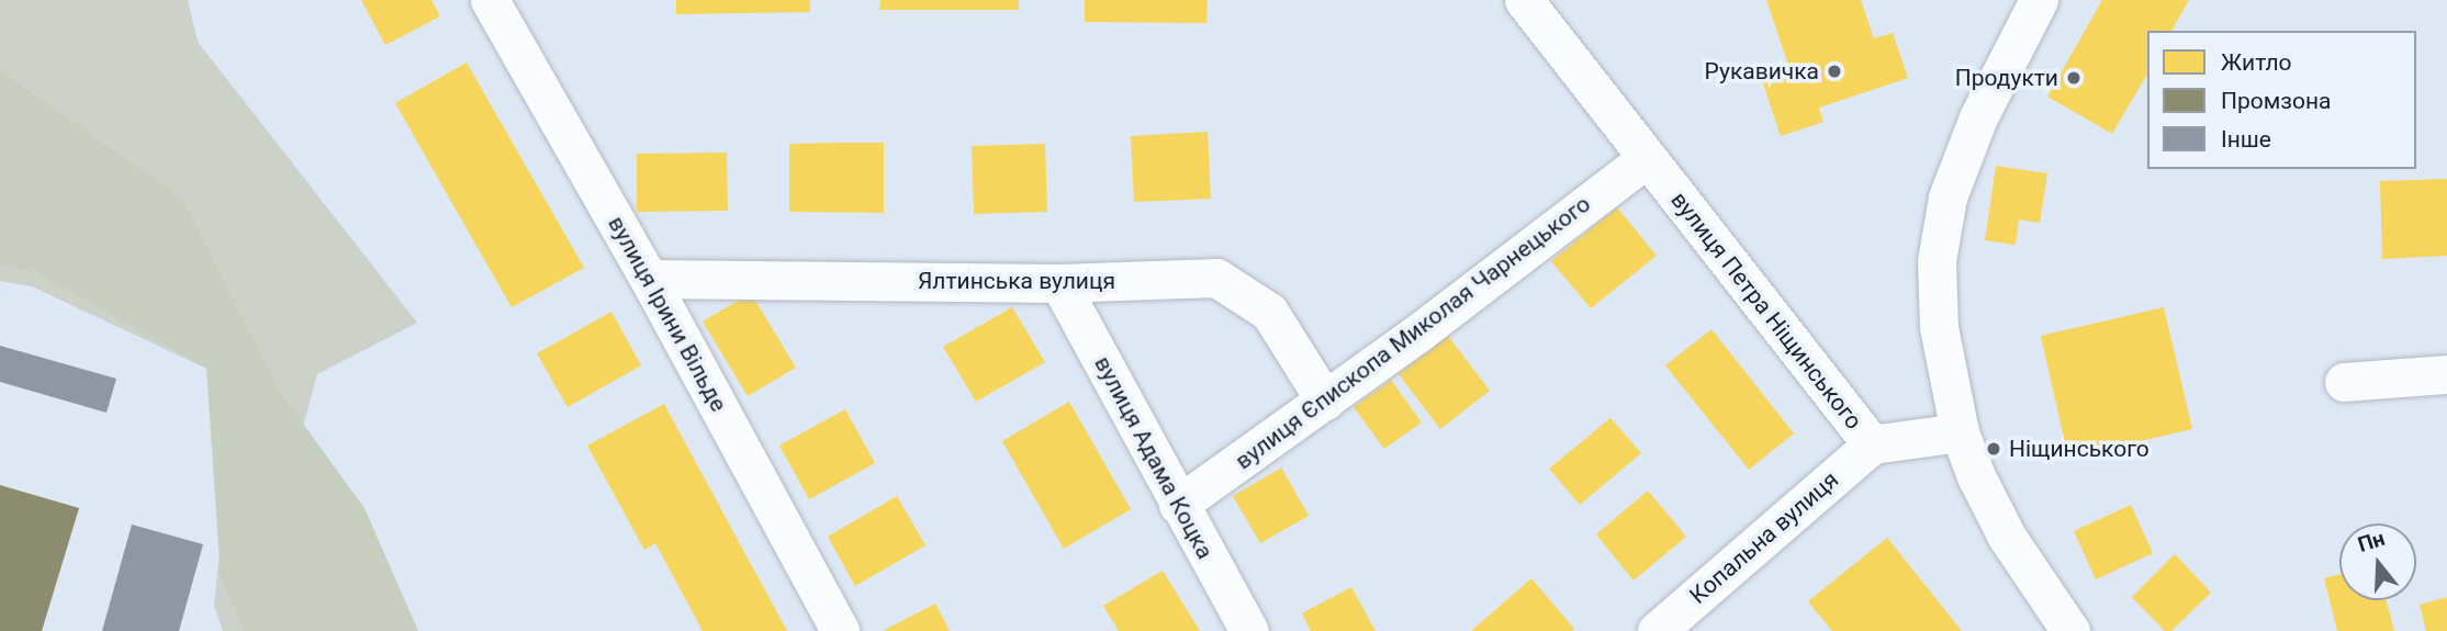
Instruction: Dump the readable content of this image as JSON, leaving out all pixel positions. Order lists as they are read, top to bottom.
{
  "streets": {
    "street": [
      "Ялтинська вулиця",
      "вулиця Петра Ніщинського",
      "вулиця Ірини Вільде",
      "вулиця Єпископа Миколая Чарнецького",
      "вулиця Адама Коцка",
      "Копальна вулиця"
    ]
  },
  "crossings": [
    ["Ялтинська вулиця", "вулиця Ірини Вільде"],
    ["Ялтинська вулиця", "вулиця Єпископа Миколая Чарнецького"],
    ["Ялтинська вулиця", "вулиця Адама Коцка"],
    ["вулиця Петра Ніщинського", "вулиця Єпископа Миколая Чарнецького"],
    ["вулиця Петра Ніщинського", "Копальна вулиця"],
    ["вулиця Єпископа Миколая Чарнецького", "вулиця Адама Коцка"]
  ],
  "places": ["Рукавичка", "Продукти", "Ніщинського"],
  "legend": ["Житло", "Промзона", "Інше"],
  "north": "top"
}
